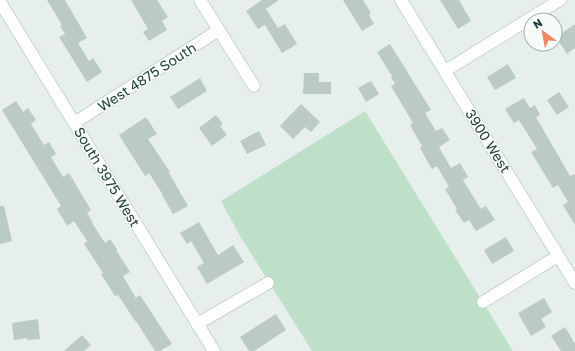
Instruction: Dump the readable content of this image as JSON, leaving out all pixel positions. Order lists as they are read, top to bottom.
{
  "streets": {
    "street": ["West 4875 South", "3900 West", "South 3975 West"]
  },
  "crossings": [
    ["West 4875 South", "South 3975 West"]
  ],
  "north": "top left"
}
